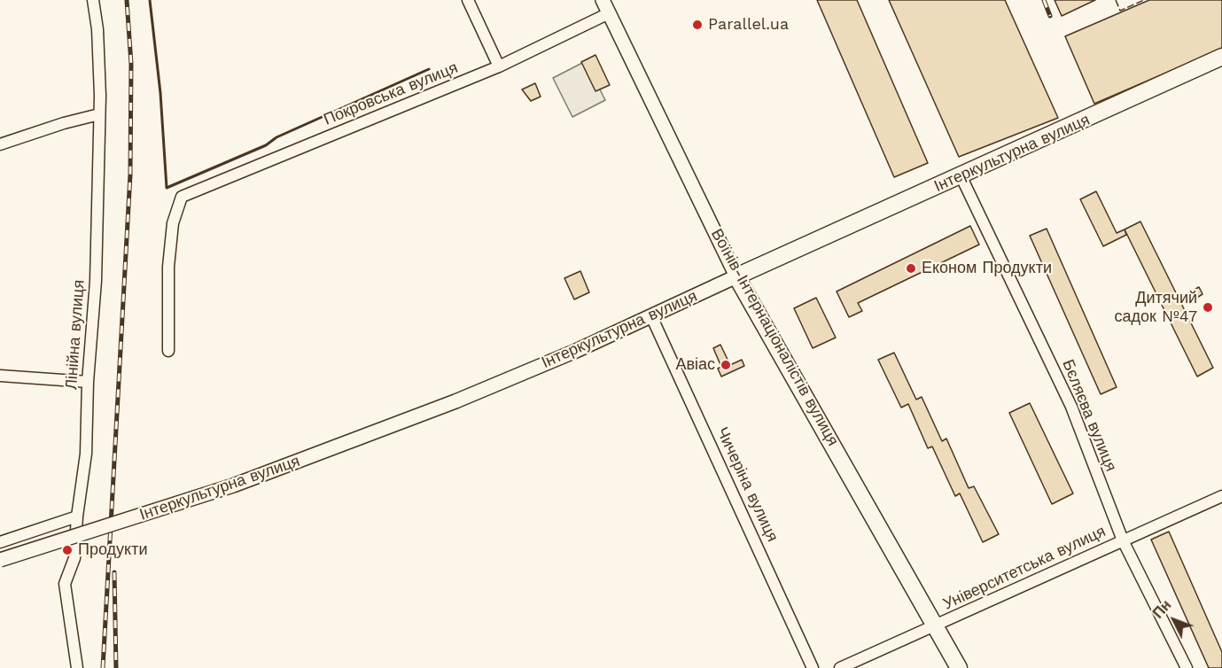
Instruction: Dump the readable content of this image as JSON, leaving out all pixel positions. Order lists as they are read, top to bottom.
{
  "streets": {
    "highway": ["Інтеркультурна вулиця", "Воїнів-Інтернаціоналістів вулиця"],
    "street": [
      "Покровська вулиця",
      "Лінійна вулиця",
      "Бєляєва вулиця",
      "Чичеріна вулиця",
      "Університетська вулиця"
    ]
  },
  "crossings": [
    ["Покровська вулиця", "Воїнів-Інтернаціоналістів вулиця"],
    ["Інтеркультурна вулиця", "Воїнів-Інтернаціоналістів вулиця"],
    ["Інтеркультурна вулиця", "Бєляєва вулиця"],
    ["Інтеркультурна вулиця", "Чичеріна вулиця"],
    ["Воїнів-Інтернаціоналістів вулиця", "Університетська вулиця"],
    ["Бєляєва вулиця", "Університетська вулиця"]
  ],
  "places": [
    "Parallel.ua",
    "Економ Продукти",
    "Дитячий садок №47",
    "Авіас",
    "Продукти"
  ],
  "north": "top left"
}
